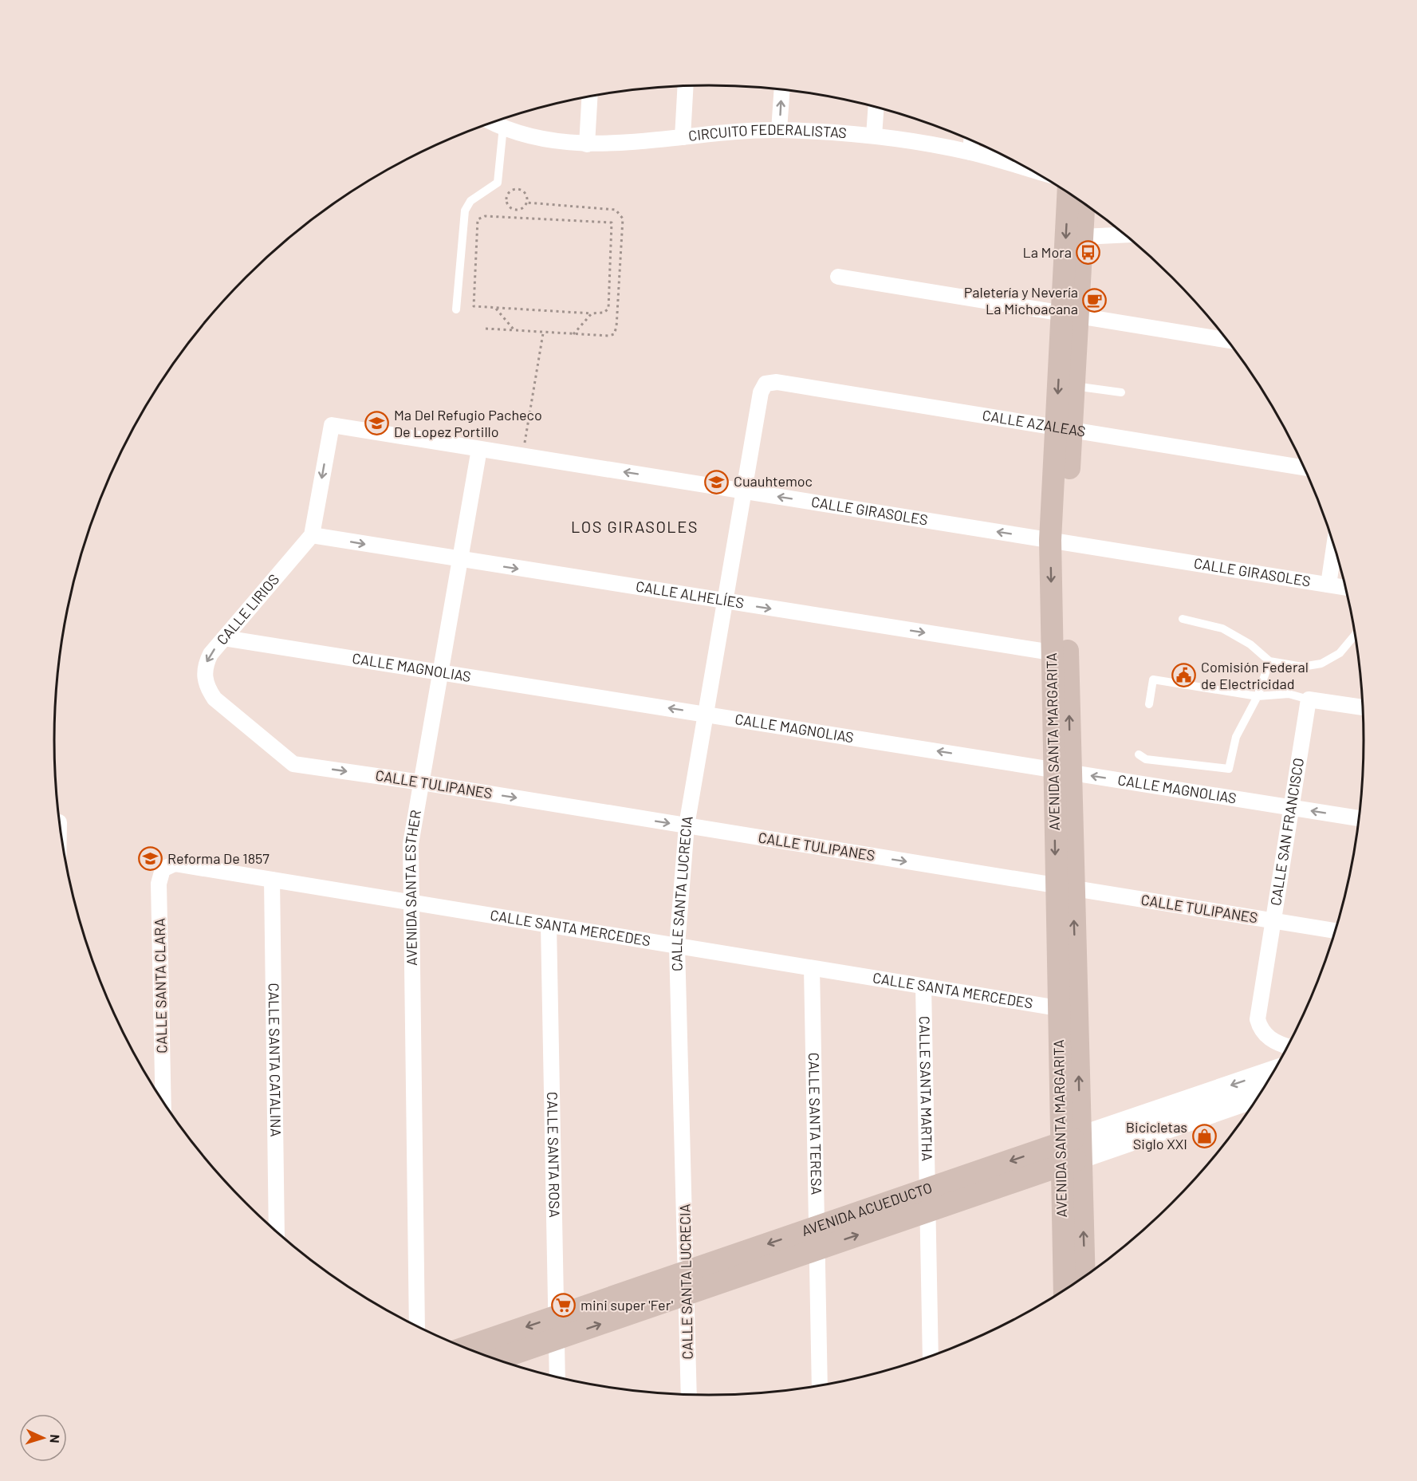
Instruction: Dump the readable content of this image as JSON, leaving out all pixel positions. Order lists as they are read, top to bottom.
{
  "streets": {
    "main road": ["AVENIDA SANTA MARGARITA", "AVENIDA ACUEDUCTO"],
    "street": [
      "CIRCUITO FEDERALISTAS",
      "CALLE AZALEAS",
      "CALLE GIRASOLES",
      "CALLE ALHELÍES",
      "CALLE LIRIOS",
      "CALLE MAGNOLIAS",
      "CALLE TULIPANES",
      "CALLE SAN FRANCISCO",
      "AVENIDA SANTA ESTHER",
      "CALLE SANTA LUCRECIA",
      "CALLE SANTA MERCEDES",
      "CALLE SANTA CLARA",
      "CALLE SANTA CATALINA",
      "CALLE SANTA MARTHA",
      "CALLE SANTA TERESA",
      "CALLE SANTA ROSA"
    ]
  },
  "crossings": [
    ["CALLE AZALEAS", "AVENIDA SANTA MARGARITA"],
    ["CALLE AZALEAS", "CALLE SANTA LUCRECIA"],
    ["CALLE GIRASOLES", "CALLE ALHELÍES"],
    ["CALLE GIRASOLES", "CALLE LIRIOS"],
    ["CALLE GIRASOLES", "AVENIDA SANTA MARGARITA"],
    ["CALLE GIRASOLES", "AVENIDA SANTA ESTHER"],
    ["CALLE GIRASOLES", "CALLE SANTA LUCRECIA"],
    ["CALLE ALHELÍES", "CALLE LIRIOS"],
    ["CALLE ALHELÍES", "AVENIDA SANTA MARGARITA"],
    ["CALLE ALHELÍES", "AVENIDA SANTA ESTHER"],
    ["CALLE ALHELÍES", "CALLE SANTA LUCRECIA"],
    ["CALLE LIRIOS", "CALLE MAGNOLIAS"],
    ["CALLE LIRIOS", "CALLE TULIPANES"],
    ["CALLE MAGNOLIAS", "AVENIDA SANTA MARGARITA"],
    ["CALLE MAGNOLIAS", "CALLE SAN FRANCISCO"],
    ["CALLE MAGNOLIAS", "AVENIDA SANTA ESTHER"],
    ["CALLE MAGNOLIAS", "CALLE SANTA LUCRECIA"],
    ["AVENIDA SANTA MARGARITA", "CALLE TULIPANES"],
    ["AVENIDA SANTA MARGARITA", "CALLE SANTA MERCEDES"],
    ["AVENIDA SANTA MARGARITA", "AVENIDA ACUEDUCTO"],
    ["CALLE TULIPANES", "CALLE SAN FRANCISCO"],
    ["CALLE TULIPANES", "AVENIDA SANTA ESTHER"],
    ["CALLE TULIPANES", "CALLE SANTA LUCRECIA"],
    ["AVENIDA SANTA ESTHER", "CALLE SANTA MERCEDES"],
    ["CALLE SANTA LUCRECIA", "CALLE SANTA MERCEDES"],
    ["CALLE SANTA LUCRECIA", "AVENIDA ACUEDUCTO"],
    ["CALLE SANTA MERCEDES", "CALLE SANTA CLARA"],
    ["CALLE SANTA MERCEDES", "CALLE SANTA CATALINA"],
    ["CALLE SANTA MERCEDES", "CALLE SANTA MARTHA"],
    ["CALLE SANTA MERCEDES", "CALLE SANTA TERESA"],
    ["CALLE SANTA MERCEDES", "CALLE SANTA ROSA"],
    ["CALLE SANTA MARTHA", "AVENIDA ACUEDUCTO"],
    ["CALLE SANTA TERESA", "AVENIDA ACUEDUCTO"],
    ["CALLE SANTA ROSA", "AVENIDA ACUEDUCTO"]
  ],
  "one_way": [
    "CALLE GIRASOLES",
    "CALLE ALHELÍES",
    "CALLE LIRIOS",
    "CALLE MAGNOLIAS",
    "CALLE TULIPANES"
  ],
  "districts": ["LOS GIRASOLES"],
  "places": {
    "bus stop": ["La Mora"],
    "cafe": ["Paletería y Nevería La Michoacana"],
    "school or university": ["Ma Del Refugio Pacheco De Lopez Portillo", "Cuauhtemoc", "Reforma De 1857"],
    "public building": ["Comisión Federal de Electricidad"],
    "shop": ["Bicicletas Siglo XXI"],
    "supermarket": ["mini super 'Fer'"]
  },
  "north": "right"
}
